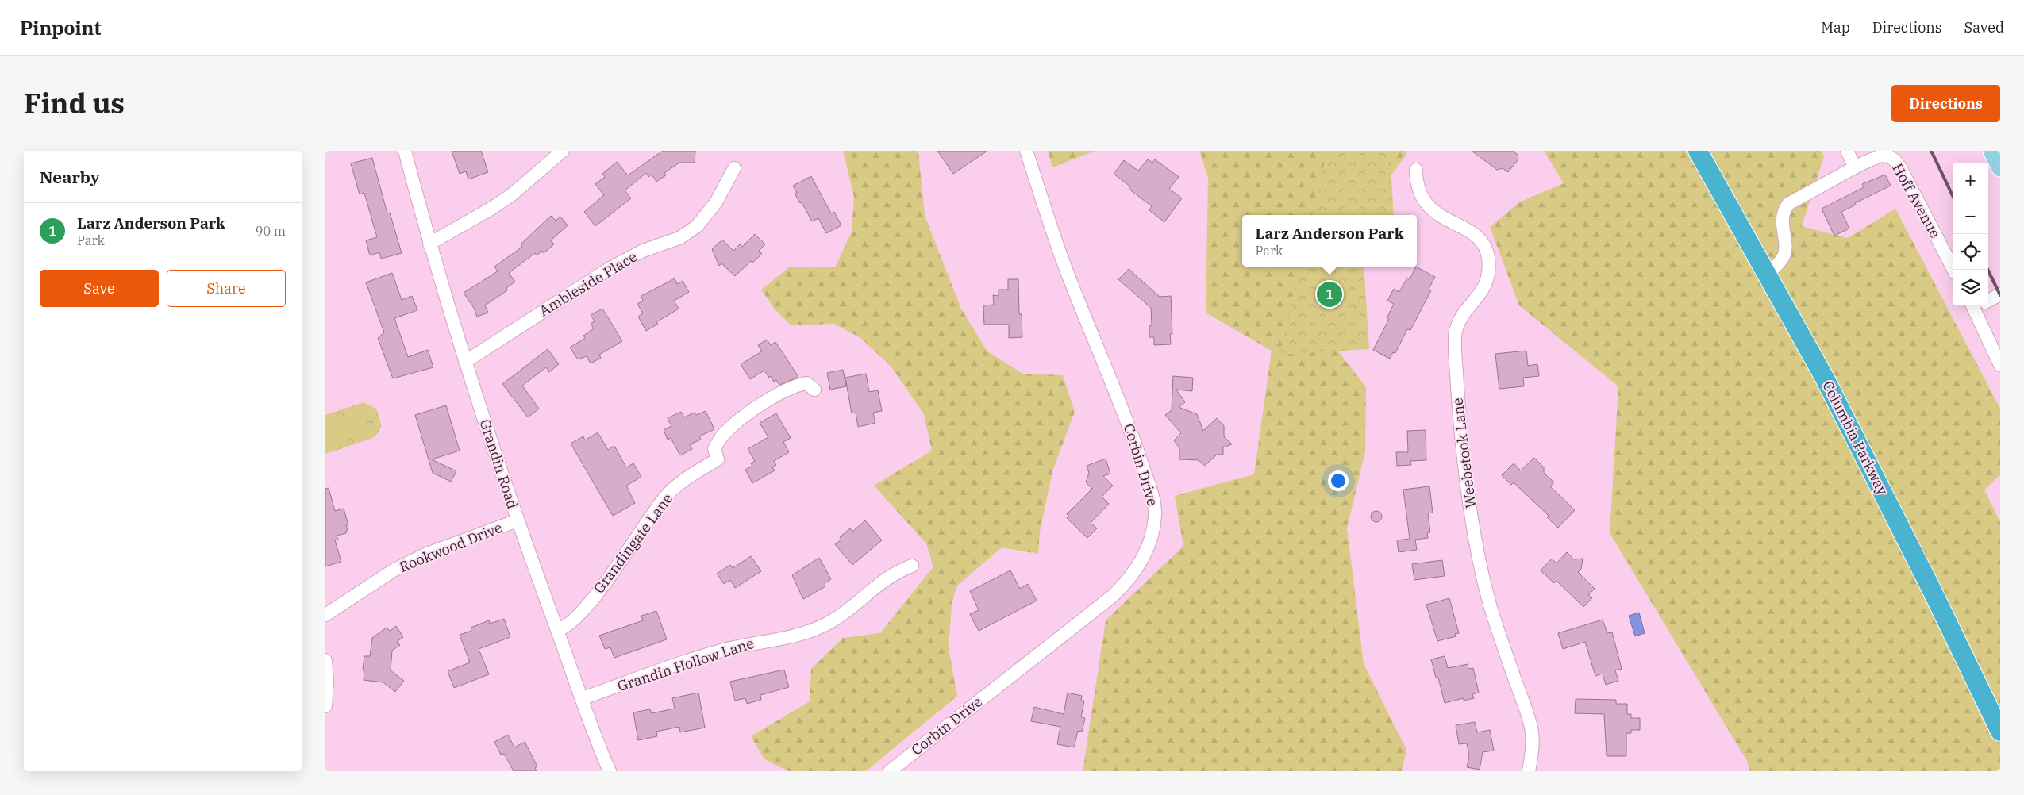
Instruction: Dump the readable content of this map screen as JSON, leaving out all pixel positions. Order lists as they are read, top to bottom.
{
  "streets": {
    "highway": ["Columbia Parkway"],
    "street": [
      "Hoff Avenue",
      "Ambleside Place",
      "Weebetook Lane",
      "Grandin Road",
      "Corbin Drive",
      "Grandingate Lane",
      "Rookwood Drive",
      "Grandin Hollow Lane"
    ]
  },
  "crossings": [
    ["Hoff Avenue", "Columbia Parkway"],
    ["Ambleside Place", "Grandin Road"],
    ["Grandin Road", "Grandingate Lane"],
    ["Grandin Road", "Rookwood Drive"],
    ["Grandin Road", "Grandin Hollow Lane"]
  ],
  "page": {
    "header": "Pinpoint",
    "nav": ["Map", "Directions", "Saved"],
    "title": "Find us",
    "buttons": [
      "Directions",
      ["Save", "Share"]
    ],
    "heading": "Nearby",
    "map_buttons": ["+", "−"],
    "list": [
      {
        "mark": "1",
        "name": "Larz Anderson Park",
        "note": "Park",
        "value": "90 m"
      }
    ],
    "popup": ["Larz Anderson Park", "Park"],
    "pins": "1"
  }
}
